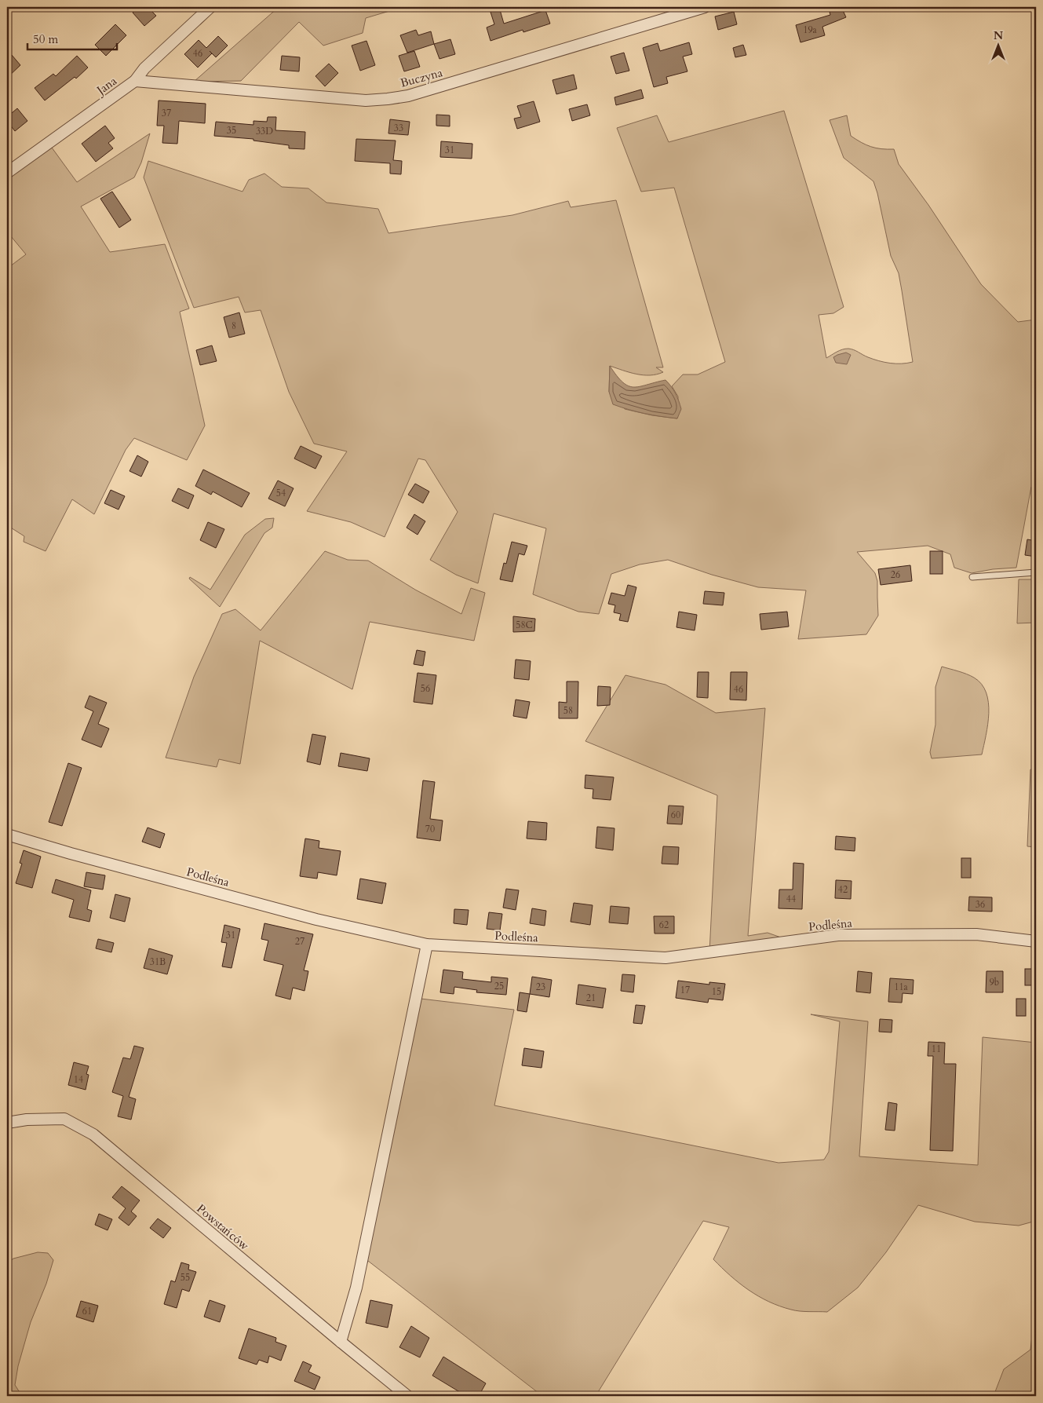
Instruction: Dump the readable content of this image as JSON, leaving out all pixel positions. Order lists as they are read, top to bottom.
{
  "streets": {
    "street": [
      "Buczyna",
      "Jana",
      "Podleśna",
      "Powstańców"
    ]
  },
  "crossings": [
    ["Buczyna", "Jana"]
  ],
  "house_numbers": [
    "19a",
    "46",
    "37",
    "33",
    "35",
    "33D",
    "31",
    "8",
    "54",
    "26",
    "58C",
    "56",
    "46",
    "58",
    "60",
    "70",
    "42",
    "44",
    "36",
    "62",
    "31",
    "27",
    "31B",
    "9b",
    "25",
    "23",
    "11a",
    "17",
    "15",
    "21",
    "11",
    "14",
    "55",
    "61"
  ],
  "scale_bar": "50 m",
  "north": "top"
}
